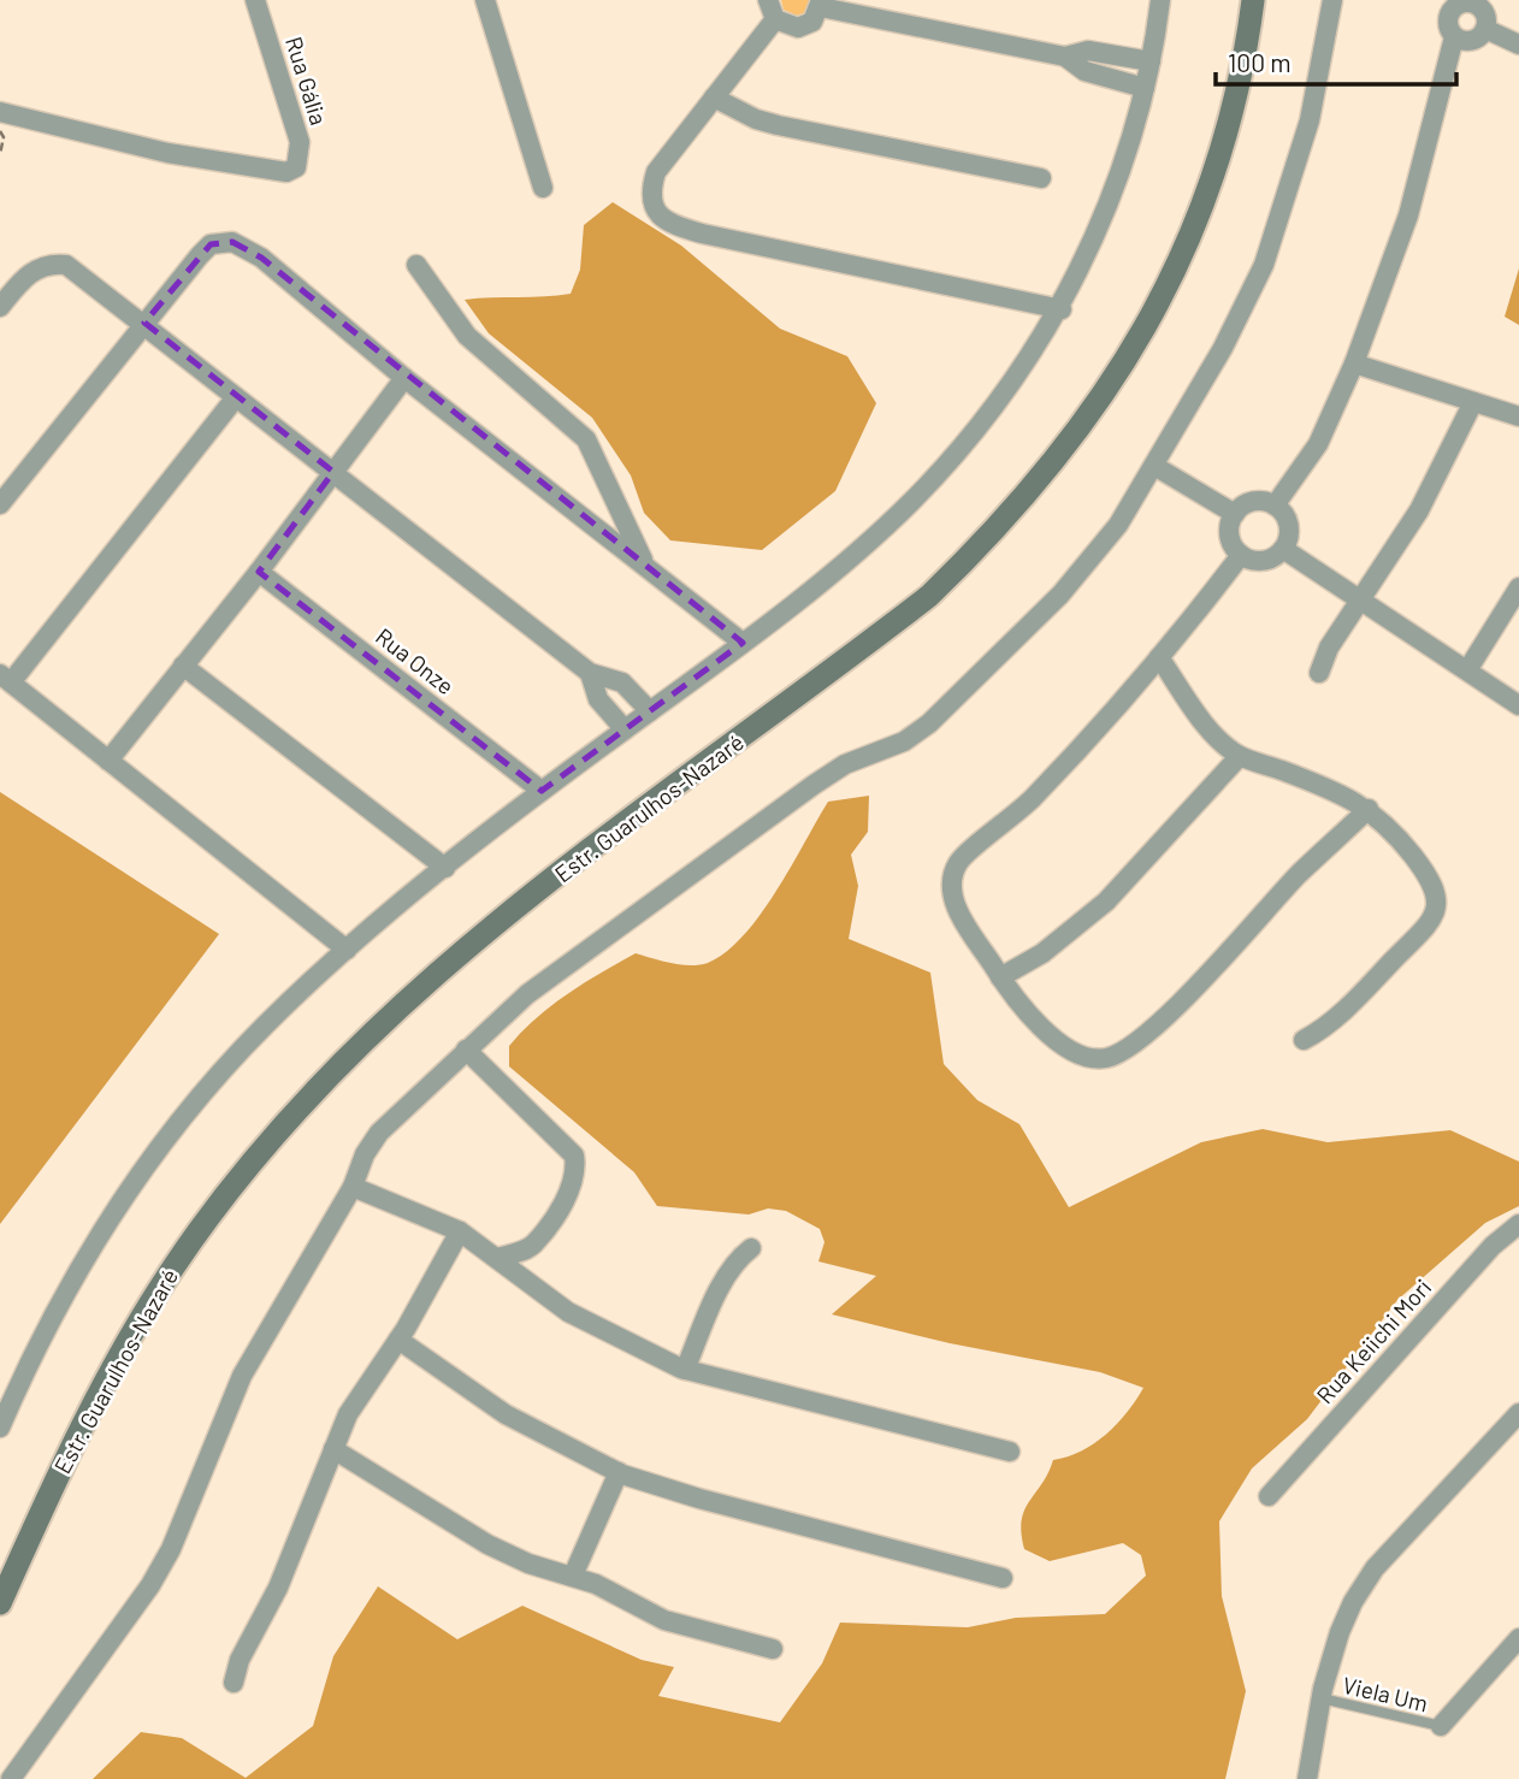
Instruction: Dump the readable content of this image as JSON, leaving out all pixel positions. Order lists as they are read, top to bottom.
{
  "streets": {
    "main road": ["Estr. Guarulhos-Nazaré"],
    "street": ["Rua Gália", "Rua Onze", "Rua Keiichi Mori"],
    "lane": ["Viela Um"]
  },
  "scale_bar": "100 m"
}
